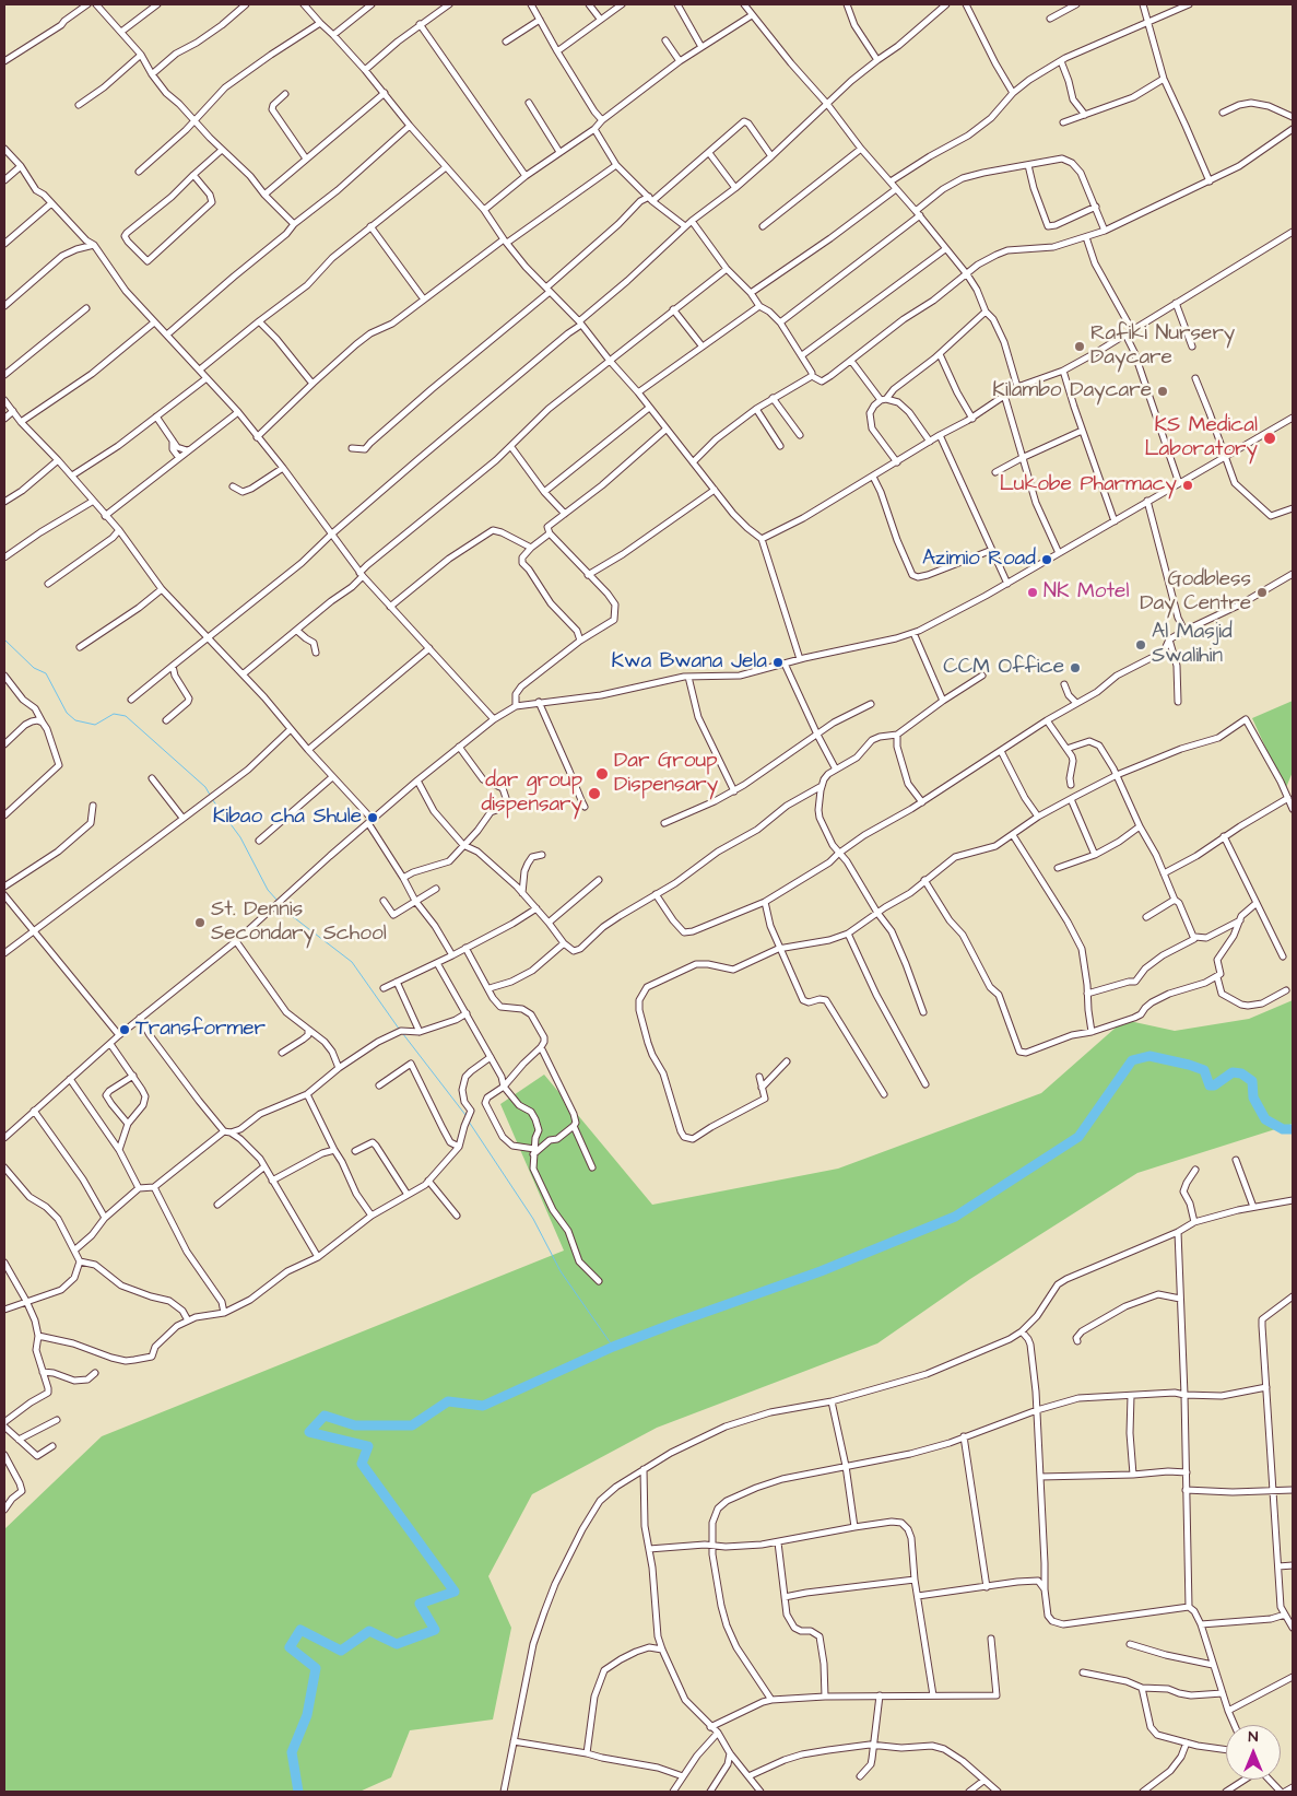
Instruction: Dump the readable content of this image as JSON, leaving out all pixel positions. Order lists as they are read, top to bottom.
{
  "places": [
    "Rafiki Nursery Daycare",
    "Kilambo Daycare",
    "KS Medical Laboratory",
    "Lukobe Pharmacy",
    "Azimio Road",
    "NK Motel",
    "Godbless Day Centre",
    "Al Masjid Swalihin",
    "Kwa Bwana Jela",
    "CCM Office",
    "Dar Group Dispensary",
    "dar group dispensary",
    "Kibao cha Shule",
    "St. Dennis Secondary School",
    "Transformer"
  ],
  "north": "top"
}
